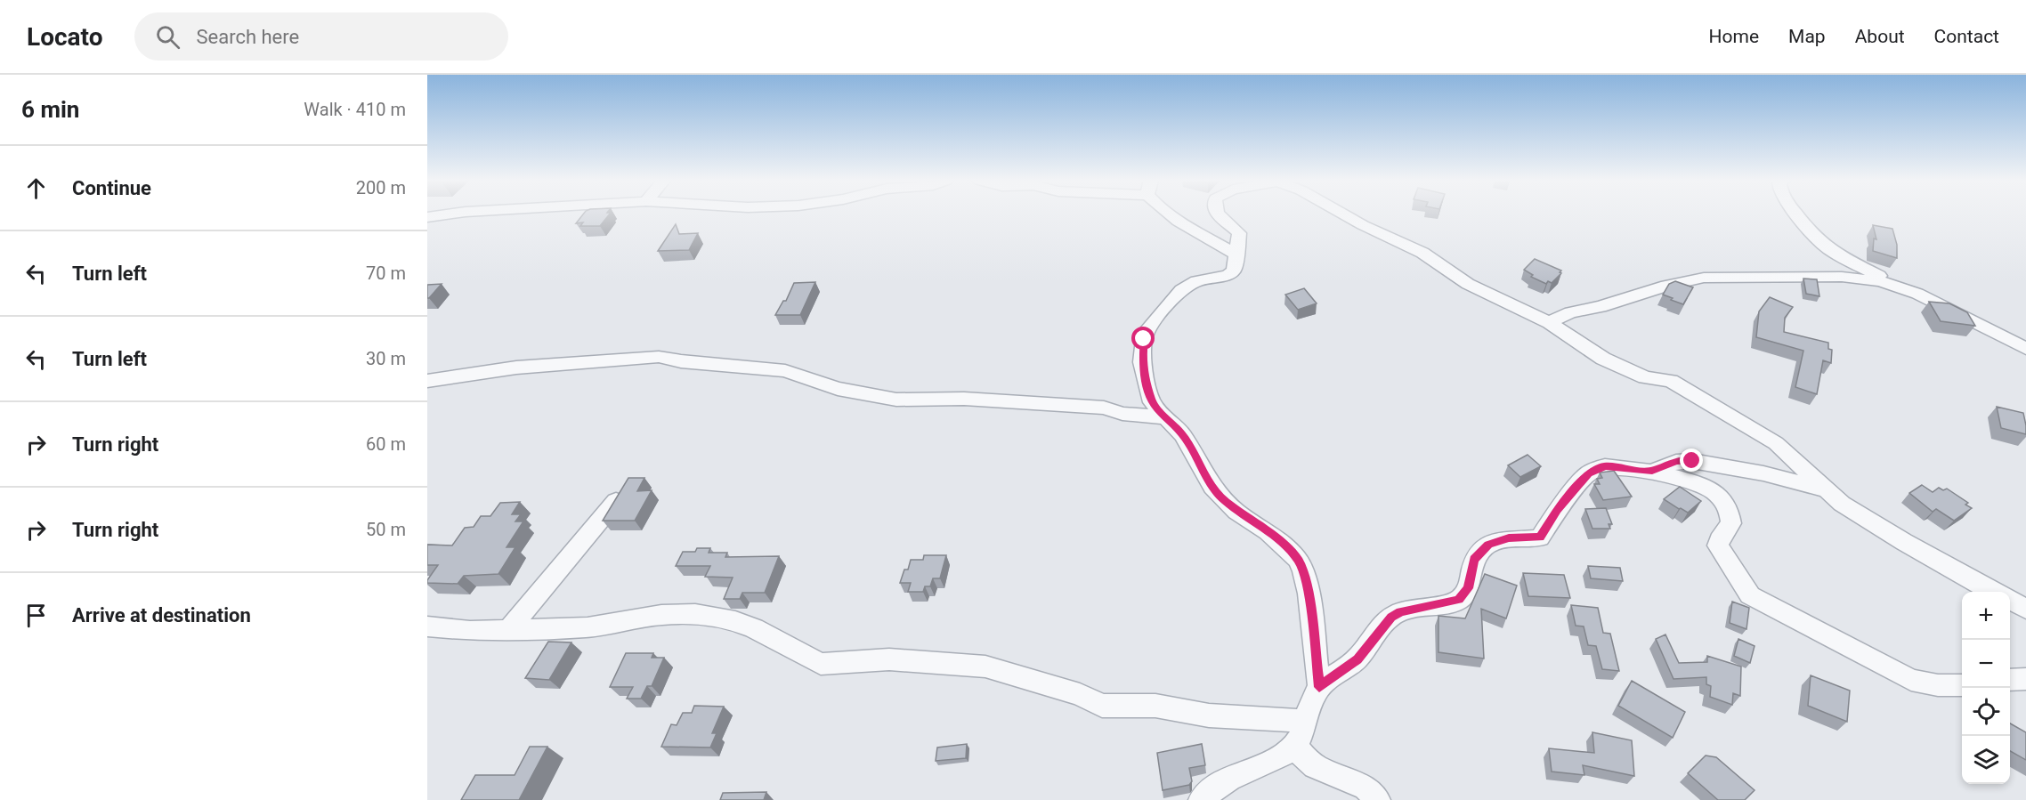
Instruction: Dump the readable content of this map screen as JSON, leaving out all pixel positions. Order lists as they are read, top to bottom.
{
  "page": {
    "header": "Locato",
    "search": "Search here",
    "nav": [
      "Home",
      "Map",
      "About",
      "Contact"
    ],
    "heading": ["6 min", "Walk · 410 m"],
    "list": [
      ["Continue", "200 m"],
      ["Turn left", "70 m"],
      ["Turn left", "30 m"],
      ["Turn right", "60 m"],
      ["Turn right", "50 m"],
      "Arrive at destination"
    ],
    "map_buttons": ["+", "−"]
  }
}
